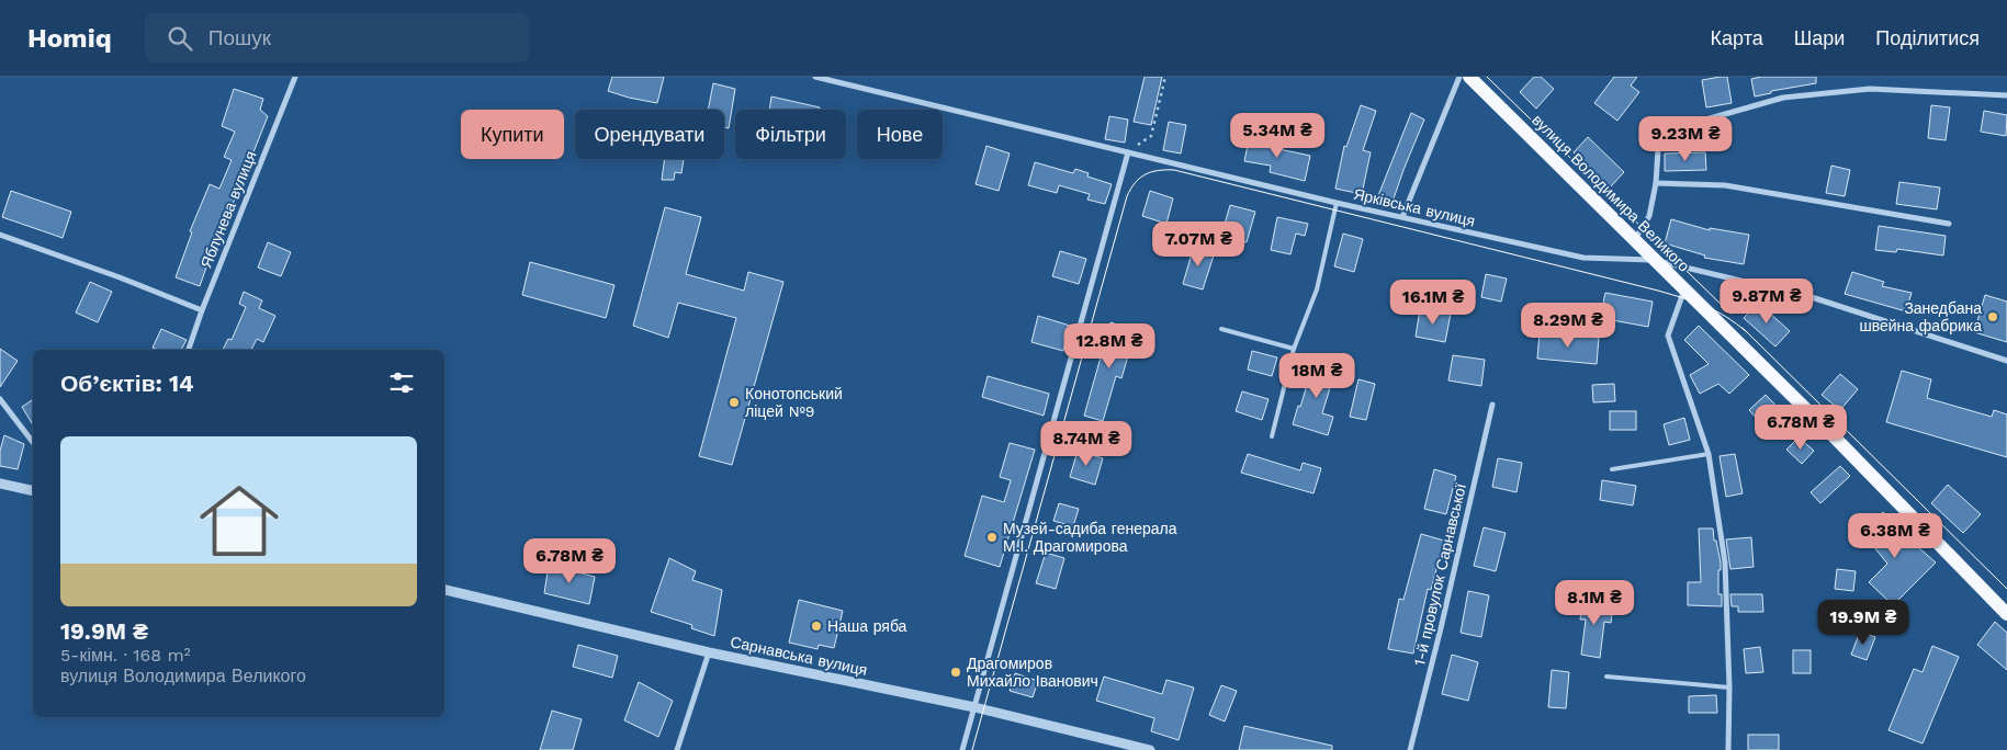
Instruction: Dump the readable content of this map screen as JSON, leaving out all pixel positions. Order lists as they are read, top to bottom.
{
  "streets": {
    "main road": ["вулиця Володимира Великого"],
    "street": [
      "Ярківська вулиця",
      "Яблунева вулиця",
      "1-й провулок Сарнавської",
      "Сарнавська вулиця"
    ]
  },
  "crossings": [
    ["вулиця Володимира Великого", "Ярківська вулиця"]
  ],
  "places": [
    "Занедбана швейна фабрика",
    "Конотопський ліцей №9",
    "Музей-садиба генерала М.І. Драгомирова",
    "Наша ряба",
    "Драгомиров Михайло Іванович"
  ],
  "page": {
    "header": "Homiq",
    "search": "Пошук",
    "nav": ["Карта", "Шари", "Поділитися"],
    "chip": [
      "Купити",
      "Орендувати",
      "Фільтри",
      "Нове"
    ],
    "price": [
      "5.34M ₴",
      "9.23M ₴",
      "7.07M ₴",
      "9.87M ₴",
      "16.1M ₴",
      "8.29M ₴",
      "12.8M ₴",
      "18M ₴",
      "6.78M ₴",
      "8.74M ₴",
      "6.38M ₴",
      "6.78M ₴",
      "8.1M ₴",
      "19.9M ₴"
    ],
    "heading": "Об’єктів: 14",
    "list": [
      {
        "name": "19.9M ₴",
        "note": "5-кімн. · 168 m² · вулиця Володимира Великого"
      }
    ]
  }
}
